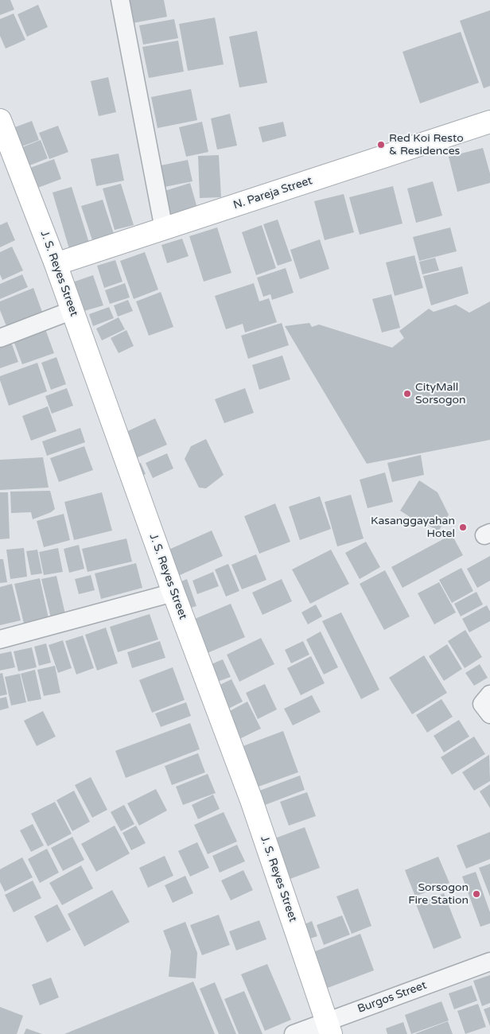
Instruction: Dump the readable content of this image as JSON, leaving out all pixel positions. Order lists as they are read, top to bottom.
{
  "streets": {
    "street": ["N. Pareja Street", "J. S. Reyes Street", "Burgos Street"]
  },
  "crossings": [
    ["N. Pareja Street", "J. S. Reyes Street"],
    ["J. S. Reyes Street", "Burgos Street"]
  ],
  "places": [
    "Red Koi Resto & Residences",
    "CityMall Sorsogon",
    "Kasanggayahan Hotel",
    "Sorsogon Fire Station"
  ]
}
